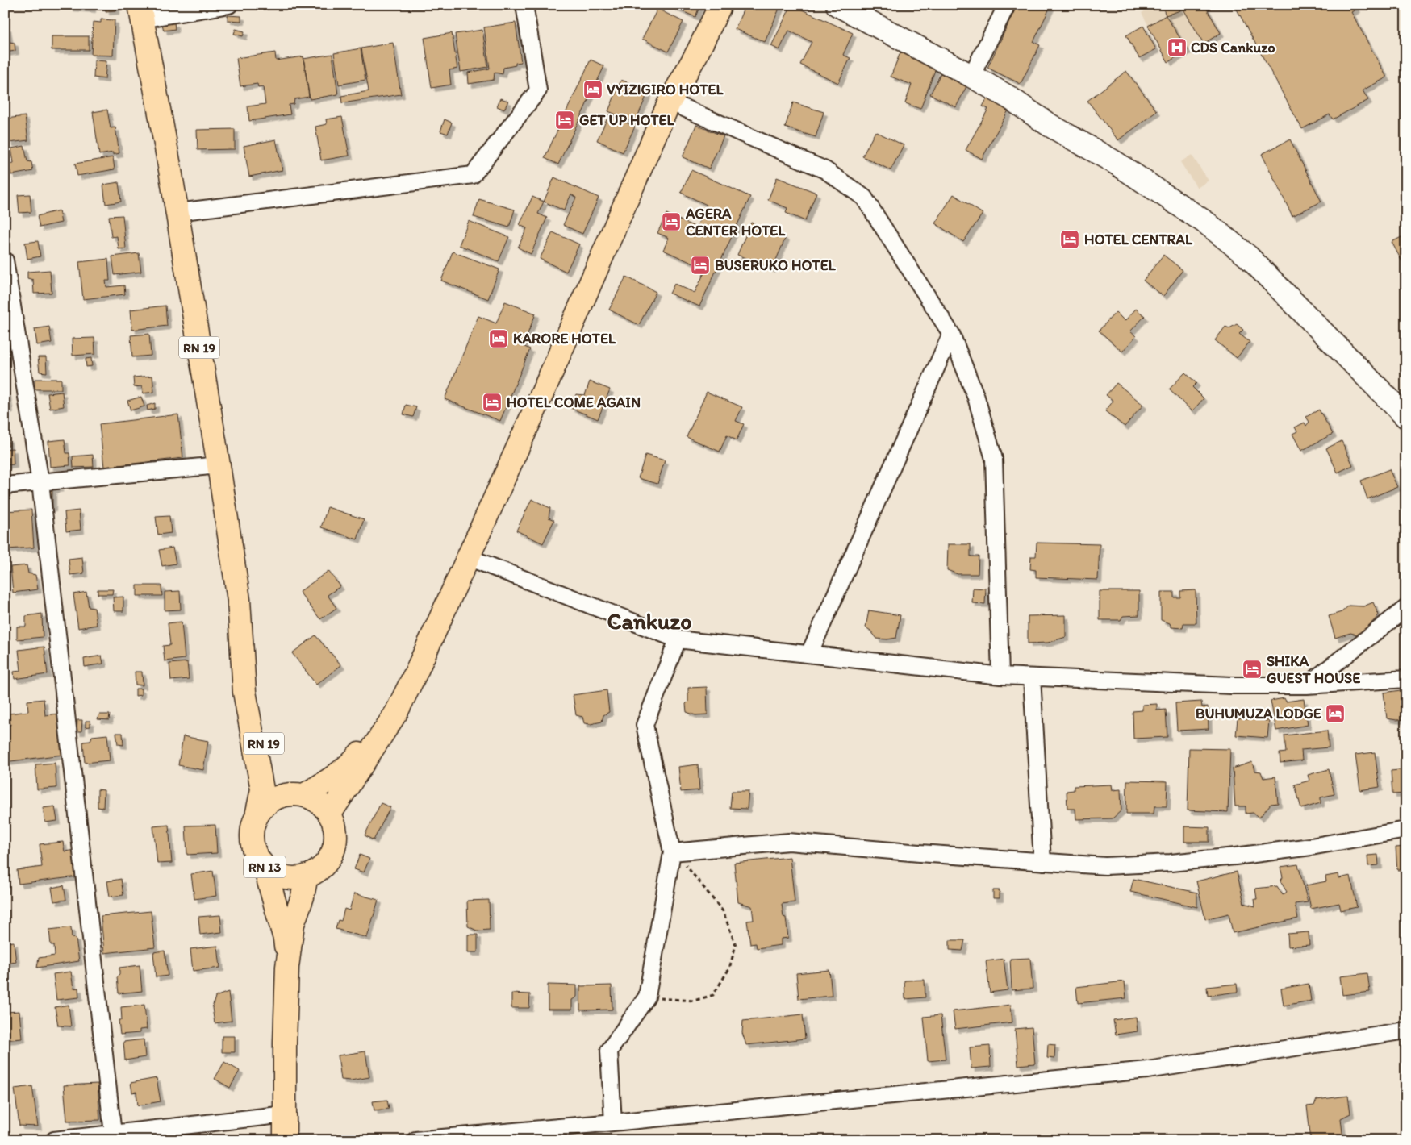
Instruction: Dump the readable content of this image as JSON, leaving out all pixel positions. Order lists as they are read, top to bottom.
{
  "streets": {
    "main road": ["RN 19", "RN 13"]
  },
  "crossings": [
    ["RN 19", "RN 13"]
  ],
  "districts": ["Cankuzo"],
  "places": {
    "hospital": ["CDS Cankuzo"],
    "hotel": [
      "VYIZIGIRO HOTEL",
      "GET UP HOTEL",
      "AGERA CENTER HOTEL",
      "HOTEL CENTRAL",
      "BUSERUKO HOTEL",
      "KARORE HOTEL",
      "HOTEL COME AGAIN",
      "SHIKA GUEST HOUSE",
      "BUHUMUZA LODGE"
    ]
  }
}
